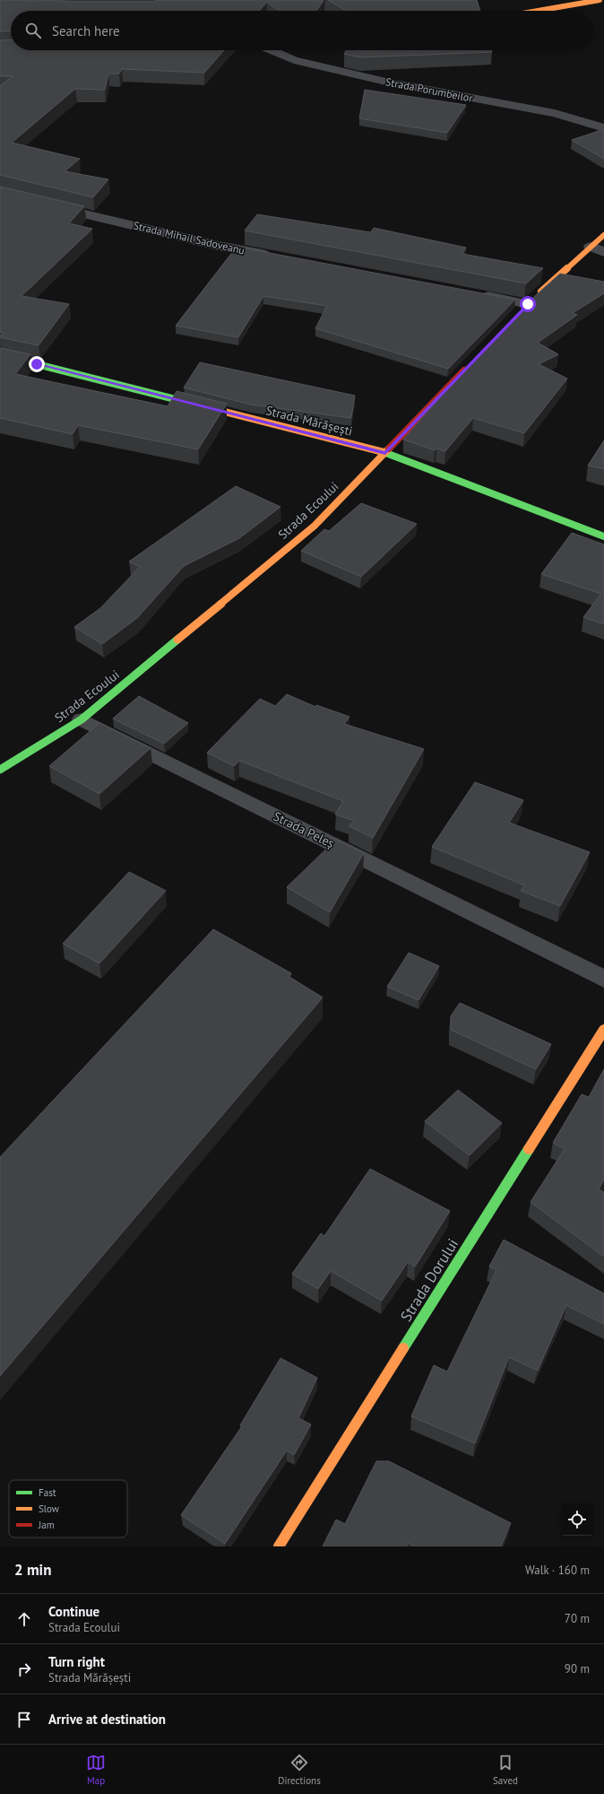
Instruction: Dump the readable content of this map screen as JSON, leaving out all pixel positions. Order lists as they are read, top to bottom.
{
  "streets": {
    "street": [
      "Strada Porumbeilor",
      "Strada Mihail Sadoveanu",
      "Strada Mărășești",
      "Strada Ecoului",
      "Strada Peleș",
      "Strada Dorului"
    ]
  },
  "crossings": [
    ["Strada Mărășești", "Strada Ecoului"],
    ["Strada Ecoului", "Strada Peleș"]
  ],
  "legend": ["Fast", "Slow", "Jam"],
  "page": {
    "search": "Search here",
    "heading": ["2 min", "Walk · 160 m"],
    "list": [
      ["Continue", "Strada Ecoului", "70 m"],
      ["Turn right", "Strada Mărășești", "90 m"],
      "Arrive at destination"
    ],
    "nav": ["Map", "Directions", "Saved"]
  }
}
